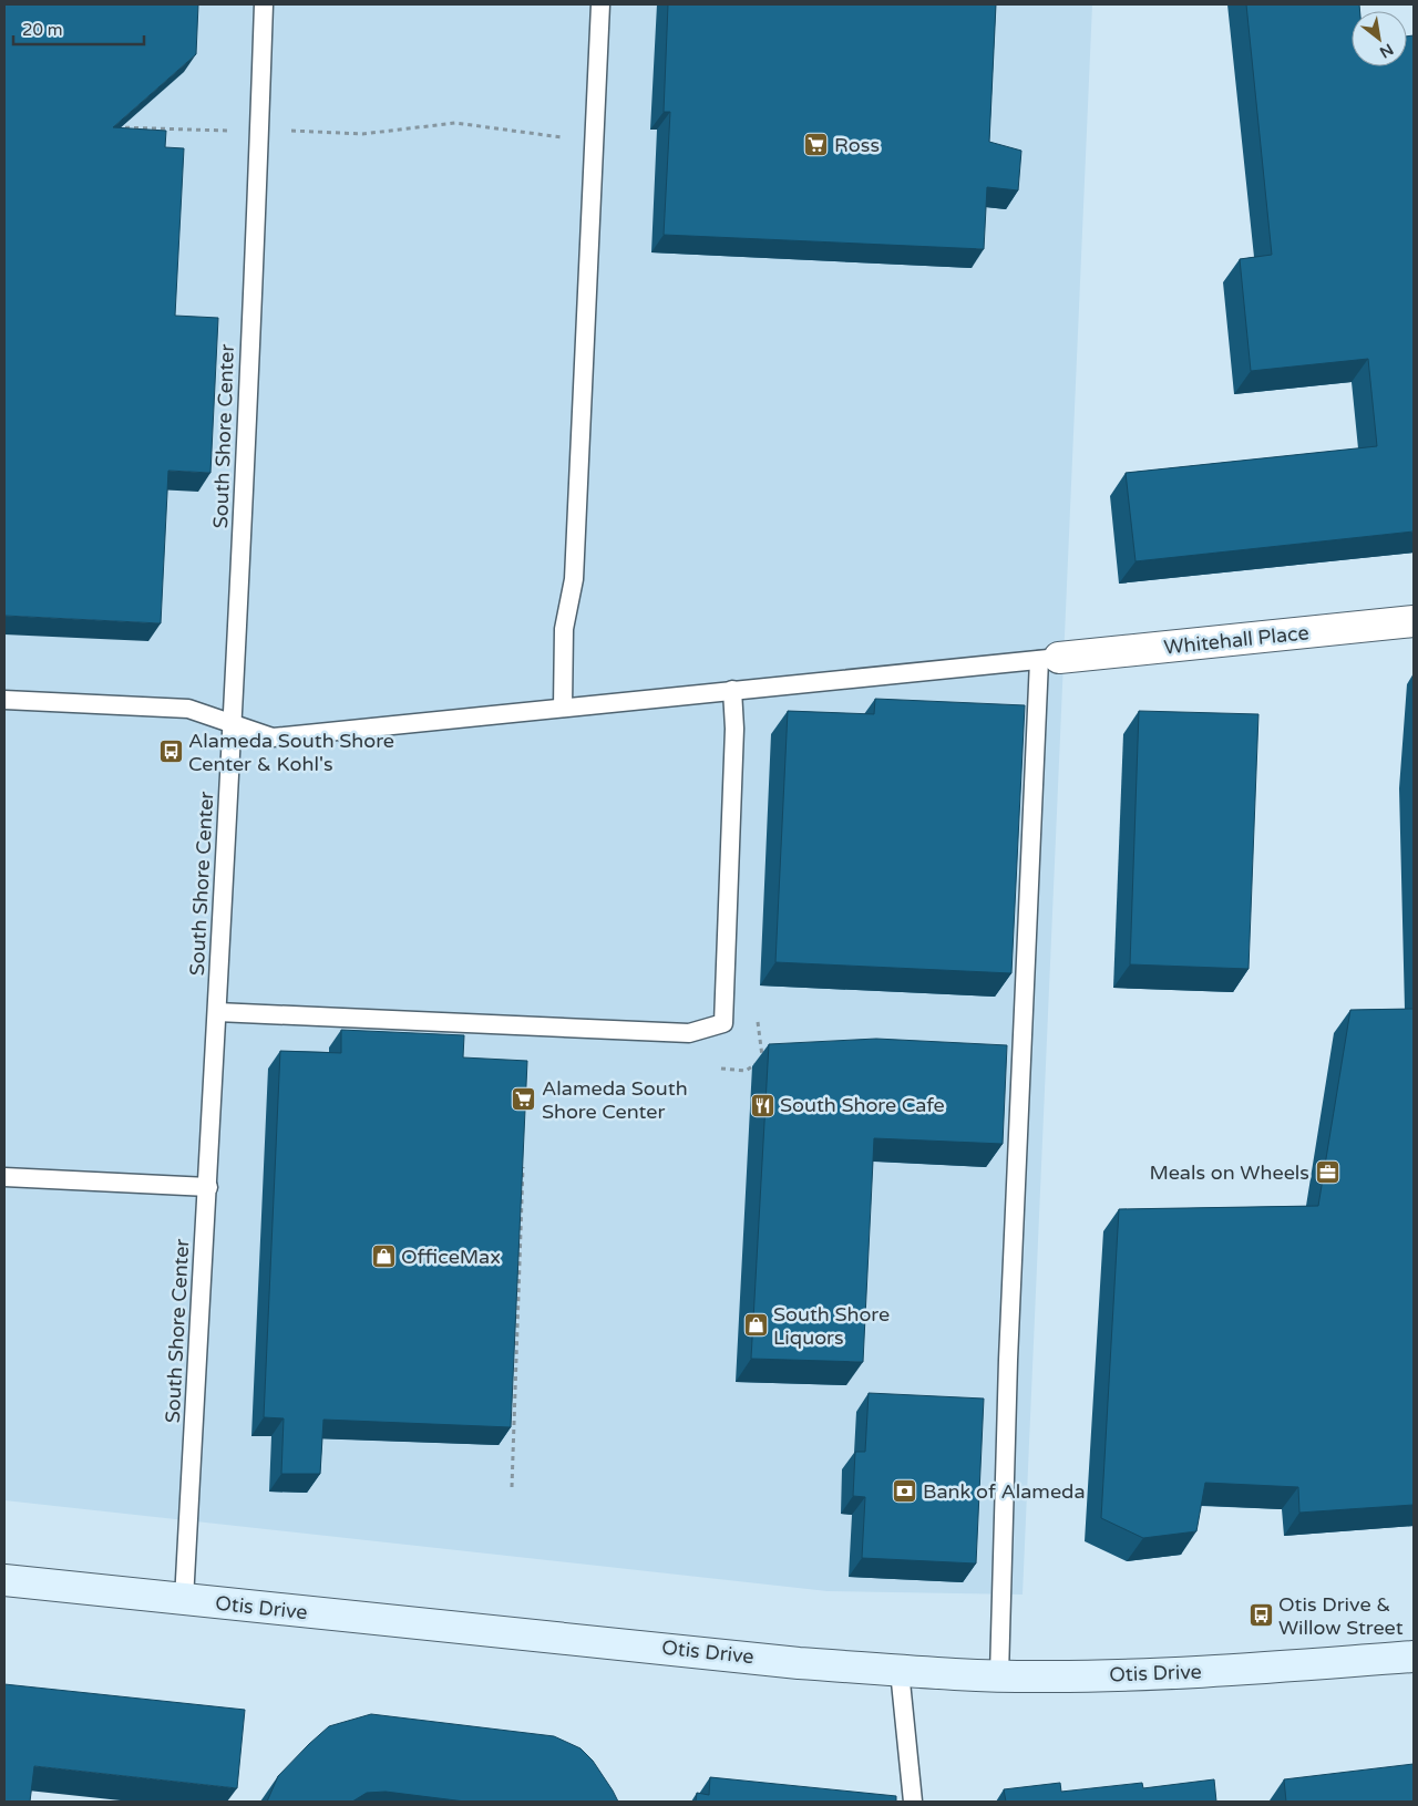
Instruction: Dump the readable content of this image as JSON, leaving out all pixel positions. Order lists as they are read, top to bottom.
{
  "streets": {
    "main road": ["Otis Drive"],
    "street": ["Whitehall Place"],
    "lane": ["South Shore Center"]
  },
  "crossings": [
    ["South Shore Center", "Otis Drive"]
  ],
  "places": {
    "supermarket": ["Ross", "Alameda South Shore Center"],
    "bus stop": ["Alameda South Shore Center & Kohl's", "Otis Drive & Willow Street"],
    "restaurant": ["South Shore Cafe"],
    "office": ["Meals on Wheels"],
    "shop": ["OfficeMax", "South Shore Liquors"],
    "bank": ["Bank of Alameda"]
  },
  "scale_bar": "20 m",
  "north": "bottom right"
}
